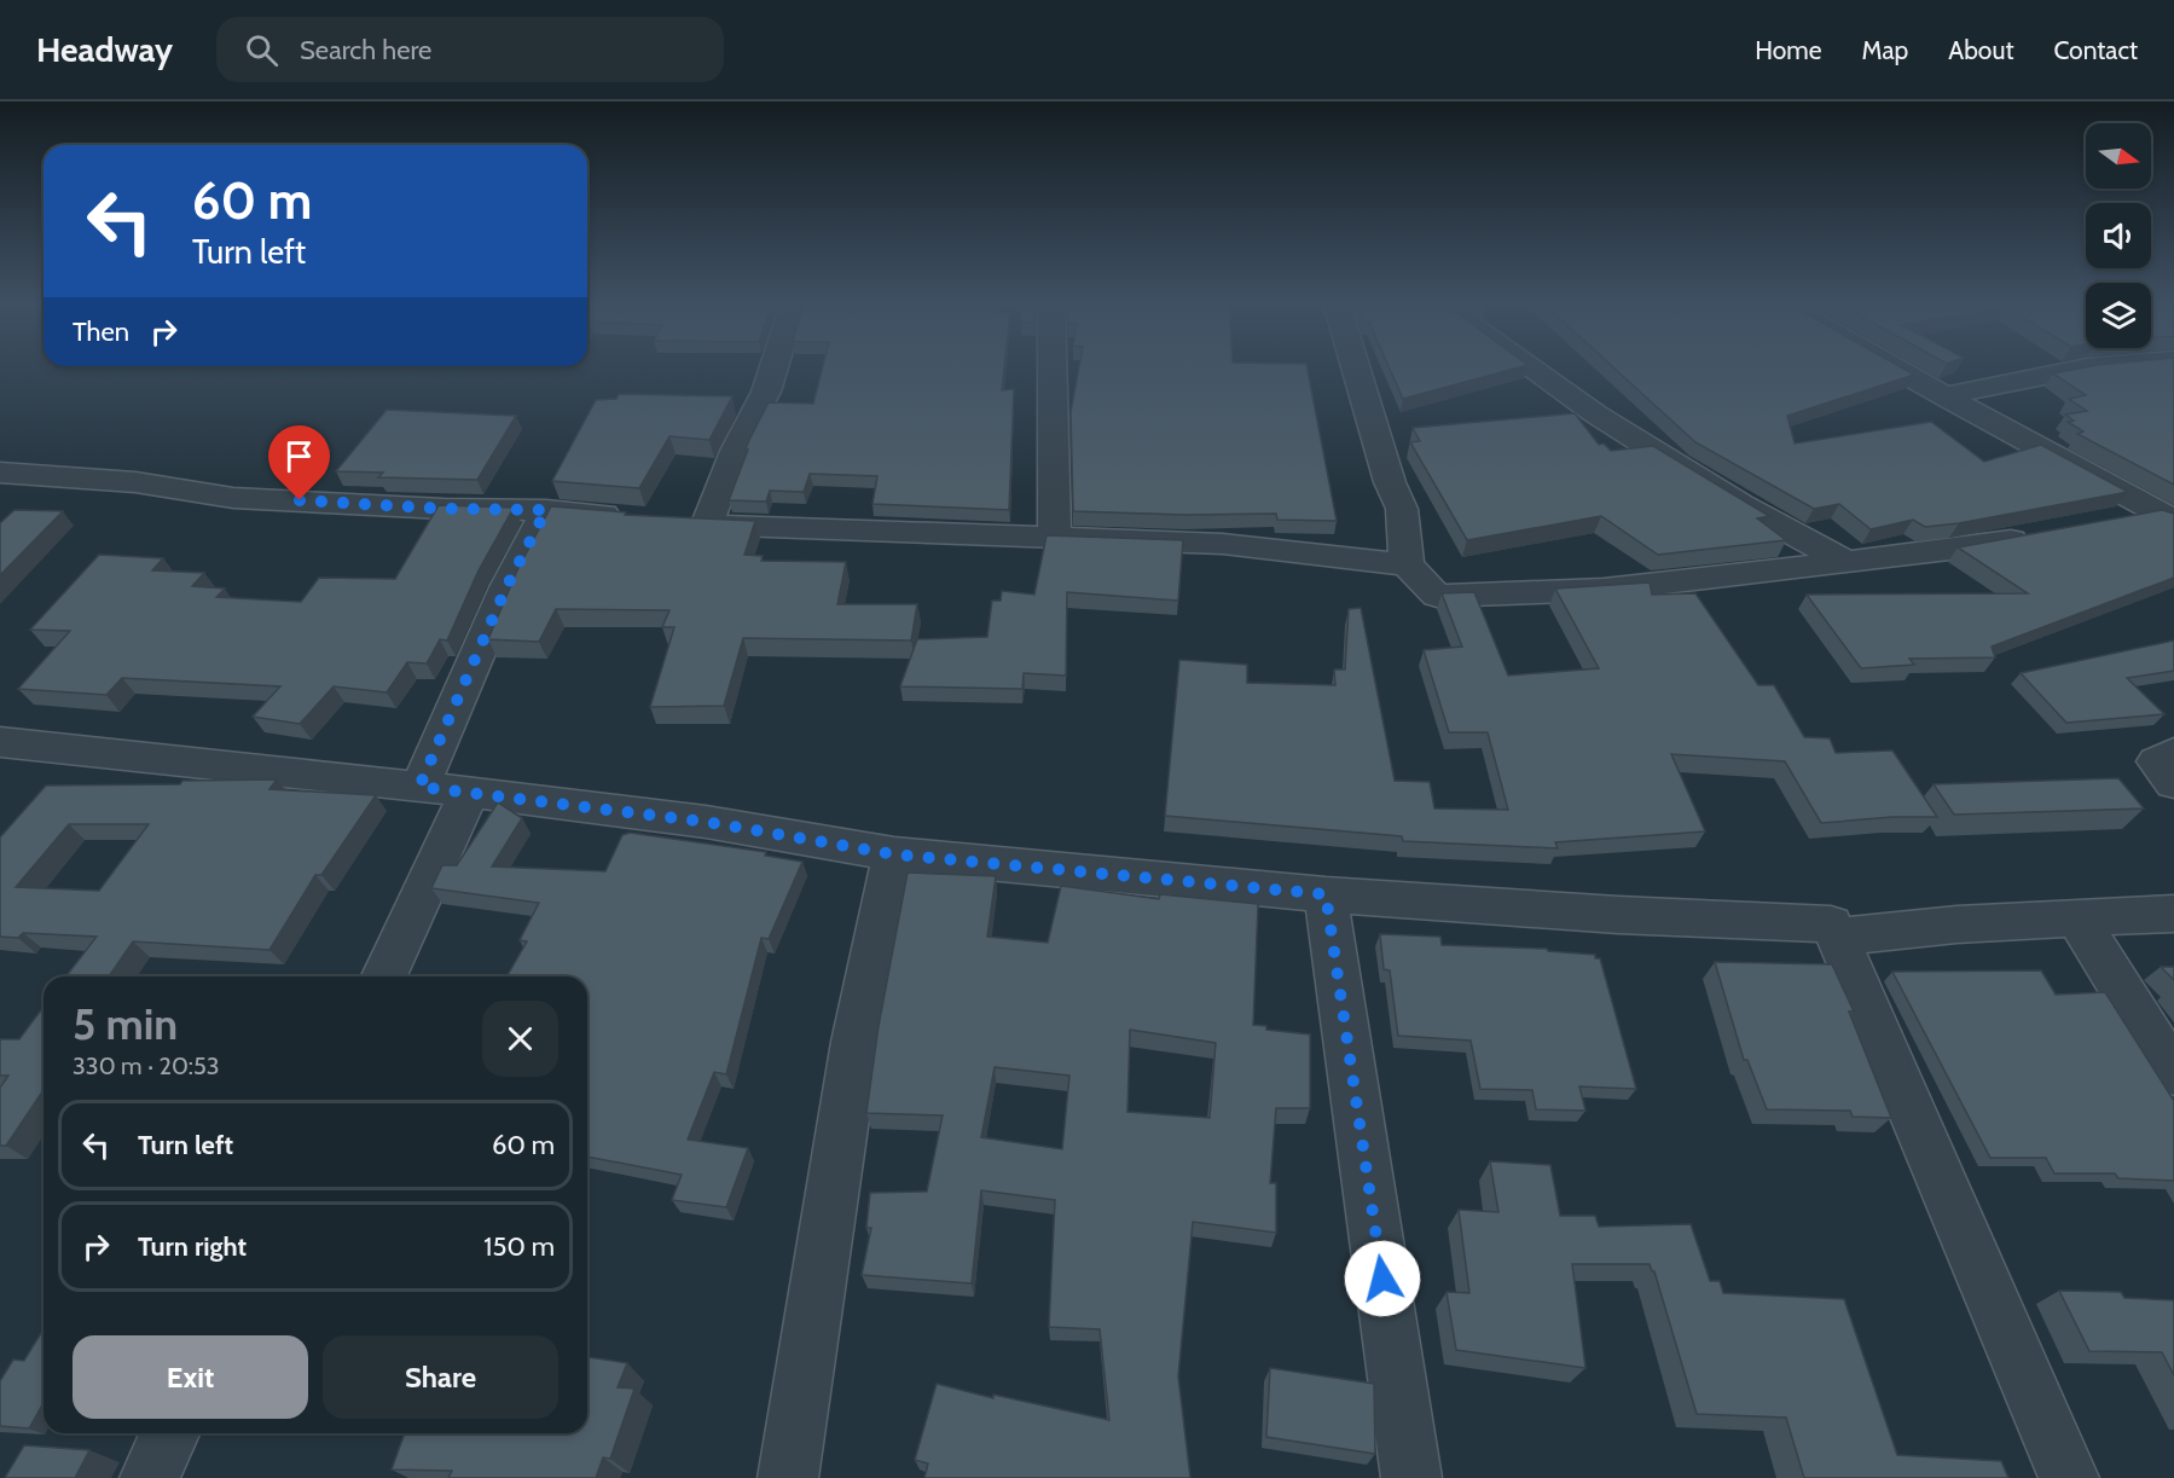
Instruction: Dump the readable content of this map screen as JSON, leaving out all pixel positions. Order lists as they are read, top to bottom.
{
  "north": "right",
  "page": {
    "header": "Headway",
    "search": "Search here",
    "nav": [
      "Home",
      "Map",
      "About",
      "Contact"
    ],
    "turn": ["60 m", "Turn left"],
    "then": "Then",
    "heading": ["5 min", "330 m · 20:53"],
    "list": [
      {
        "name": "Turn left",
        "value": "60 m"
      },
      {
        "name": "Turn right",
        "value": "150 m"
      }
    ],
    "buttons": ["Exit", "Share"]
  }
}
